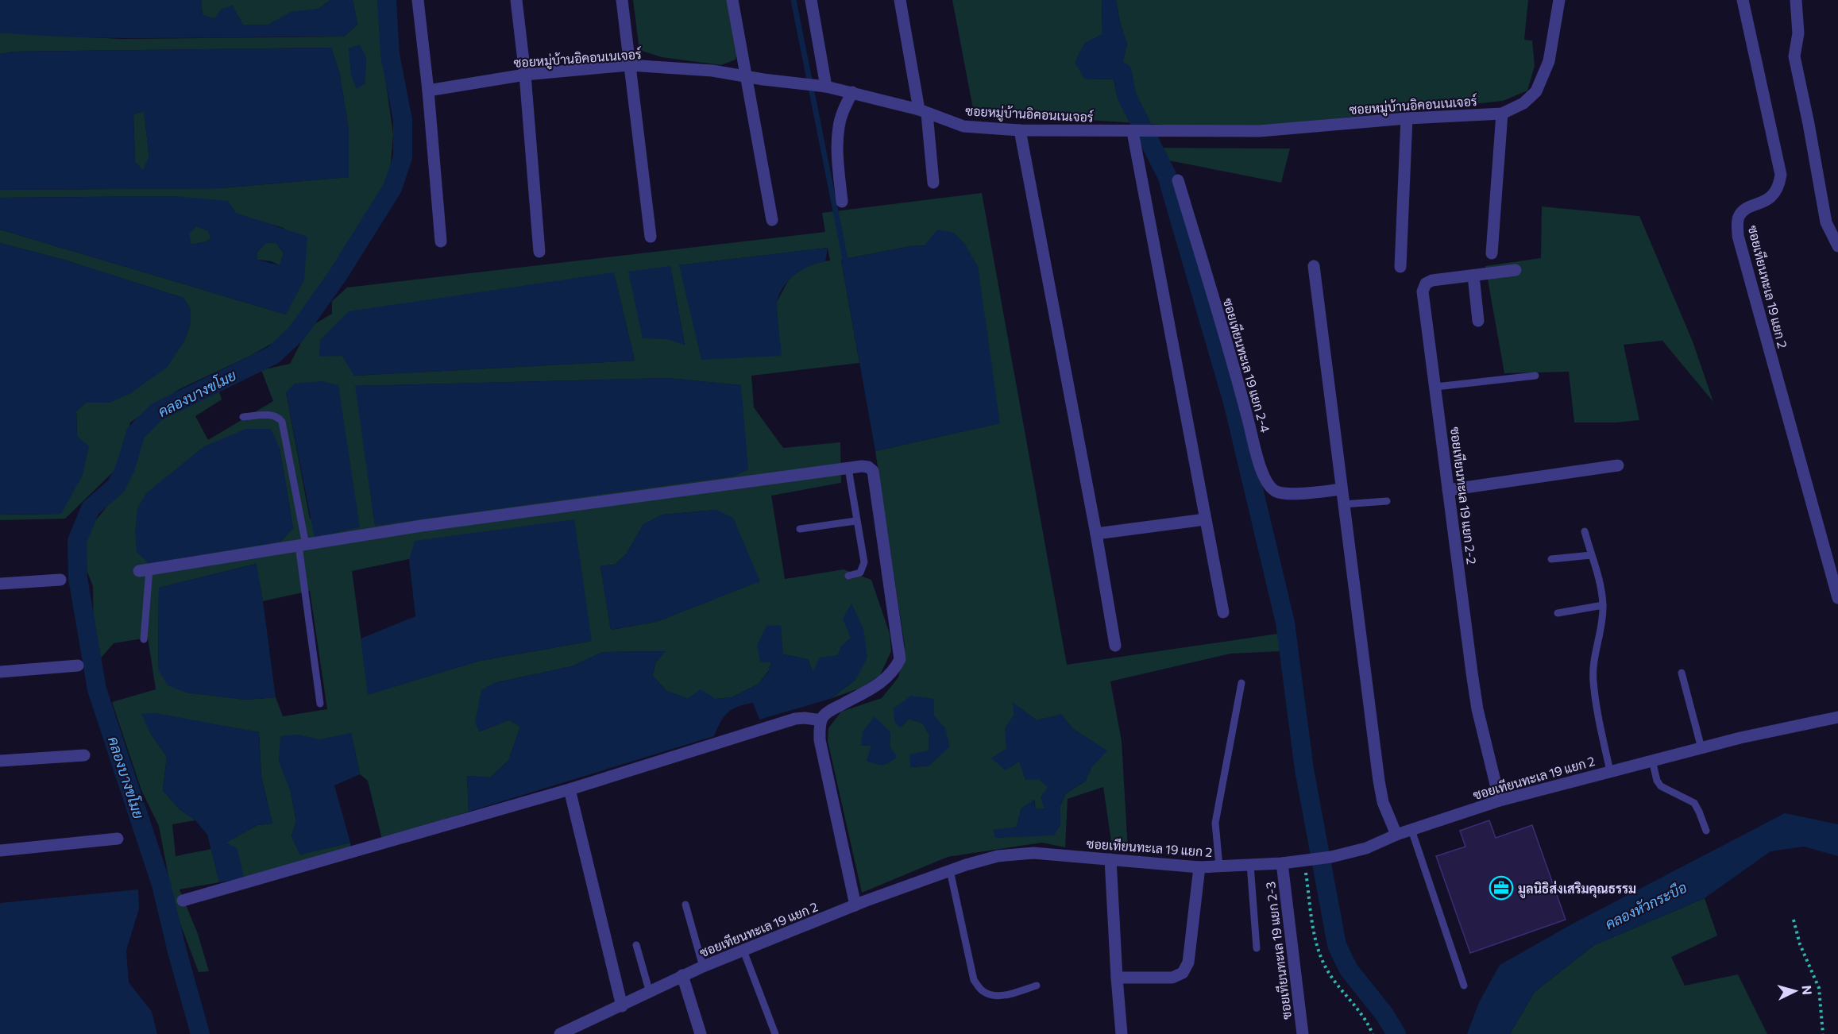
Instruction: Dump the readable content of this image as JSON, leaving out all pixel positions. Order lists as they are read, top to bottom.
{
  "streets": {
    "street": [
      "ซอยหมู่บ้านอิคอนเนเจอร์",
      "ซอยเทียนทะเล 19 แยก 2",
      "ซอยเทียนทะเล 19 แยก 2-4",
      "ซอยเทียนทะเล 19 แยก 2-2",
      "ซอยเทียนทะเล 19 แยก 2-3"
    ]
  },
  "crossings": [
    ["ซอยเทียนทะเล 19 แยก 2", "ซอยเทียนทะเล 19 แยก 2-2"],
    ["ซอยเทียนทะเล 19 แยก 2", "ซอยเทียนทะเล 19 แยก 2-3"]
  ],
  "water": ["คลองบางขโมย", "คลองหัวกระบือ"],
  "places": {
    "office": ["มูลนิธิส่งเสริมคุณธรรม"]
  },
  "north": "right"
}
